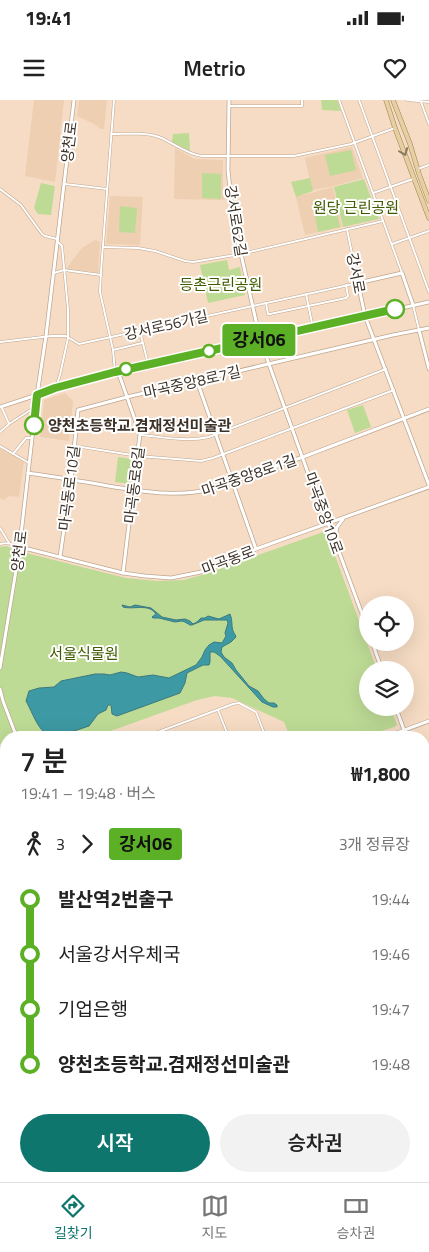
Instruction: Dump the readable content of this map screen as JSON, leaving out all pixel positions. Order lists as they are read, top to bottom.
{
  "streets": {
    "street": [
      "양천로",
      "강서로62길",
      "강서로",
      "강서로56가길",
      "마곡중앙8로7길",
      "마곡중앙8로1길",
      "마곡동로8길",
      "마곡동로10길",
      "마곡중앙10로",
      "마곡동로"
    ]
  },
  "crossings": [
    ["양천로", "마곡중앙8로1길"],
    ["양천로", "마곡동로"],
    ["강서로62길", "강서로56가길"],
    ["강서로62길", "마곡중앙10로"],
    ["강서로", "강서로56가길"],
    ["강서로", "마곡중앙8로7길"],
    ["강서로", "마곡중앙8로1길"],
    ["강서로", "마곡동로"],
    ["마곡중앙8로7길", "마곡동로8길"],
    ["마곡중앙8로7길", "마곡동로10길"],
    ["마곡중앙8로7길", "마곡중앙10로"],
    ["마곡중앙8로1길", "마곡동로8길"],
    ["마곡중앙8로1길", "마곡동로10길"],
    ["마곡중앙8로1길", "마곡중앙10로"],
    ["마곡동로8길", "마곡동로10길"],
    ["마곡동로8길", "마곡동로"],
    ["마곡동로10길", "마곡동로"],
    ["마곡중앙10로", "마곡동로"]
  ],
  "parks": ["원당 근린공원", "등촌근린공원", "서울식물원"],
  "places": ["양천초등학교.겸재정선미술관"],
  "lines": ["bus line 강서06"],
  "page": {
    "status": "19:41",
    "header": "Metrio",
    "on_map": "강서06",
    "heading": ["7 분", "19:41 – 19:48 · 버스", "₩1,800"],
    "legs": ["3", "강서06", "3개 정류장"],
    "list": [
      {
        "name": "발산역2번출구",
        "value": "19:44"
      },
      {
        "name": "서울강서우체국",
        "value": "19:46"
      },
      {
        "name": "기업은행",
        "value": "19:47"
      },
      {
        "name": "양천초등학교.겸재정선미술관",
        "value": "19:48"
      }
    ],
    "buttons": ["시작", "승차권"],
    "tabs": ["길찾기", "지도", "승차권"]
  }
}
